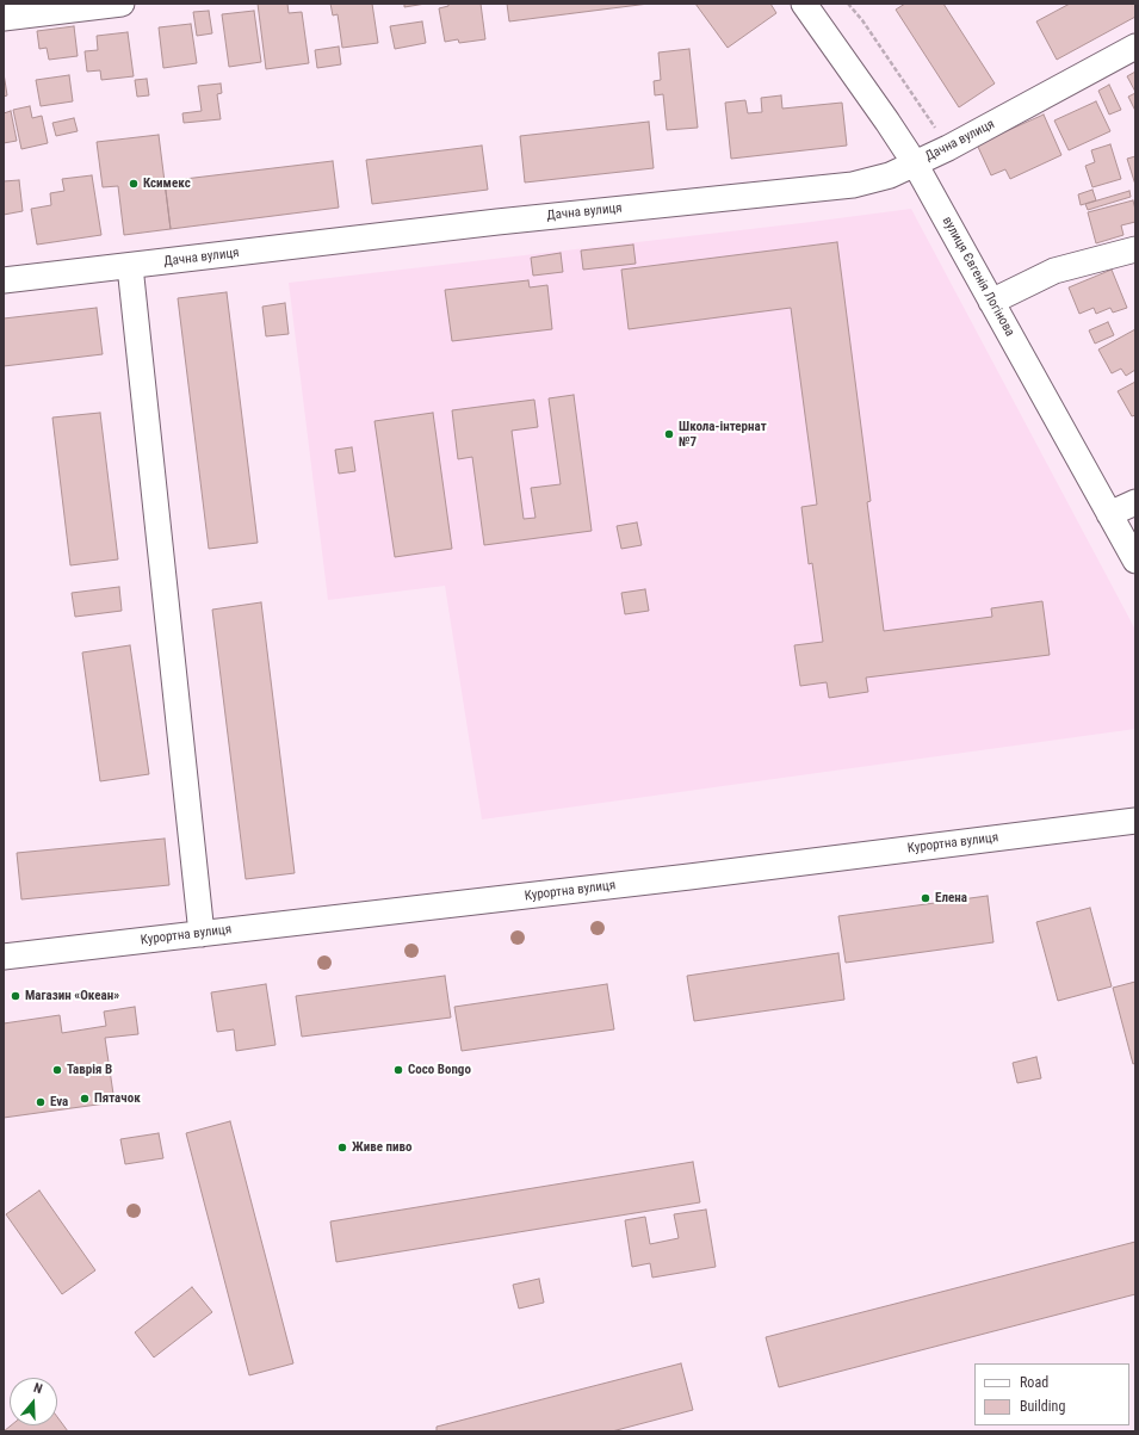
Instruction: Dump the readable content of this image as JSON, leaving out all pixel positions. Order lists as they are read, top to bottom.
{
  "streets": {
    "street": ["Дачна вулиця", "вулиця Євгенія Логінова", "Курортна вулиця"]
  },
  "crossings": [
    ["Дачна вулиця", "вулиця Євгенія Логінова"]
  ],
  "places": [
    "Ксимекс",
    "Школа-інтернат №7",
    "Елена",
    "Магазин «Океан»",
    "Таврія В",
    "Coco Bongo",
    "Пятачок",
    "Eva",
    "Живе пиво"
  ],
  "legend": ["Road", "Building"],
  "north": "top"
}
